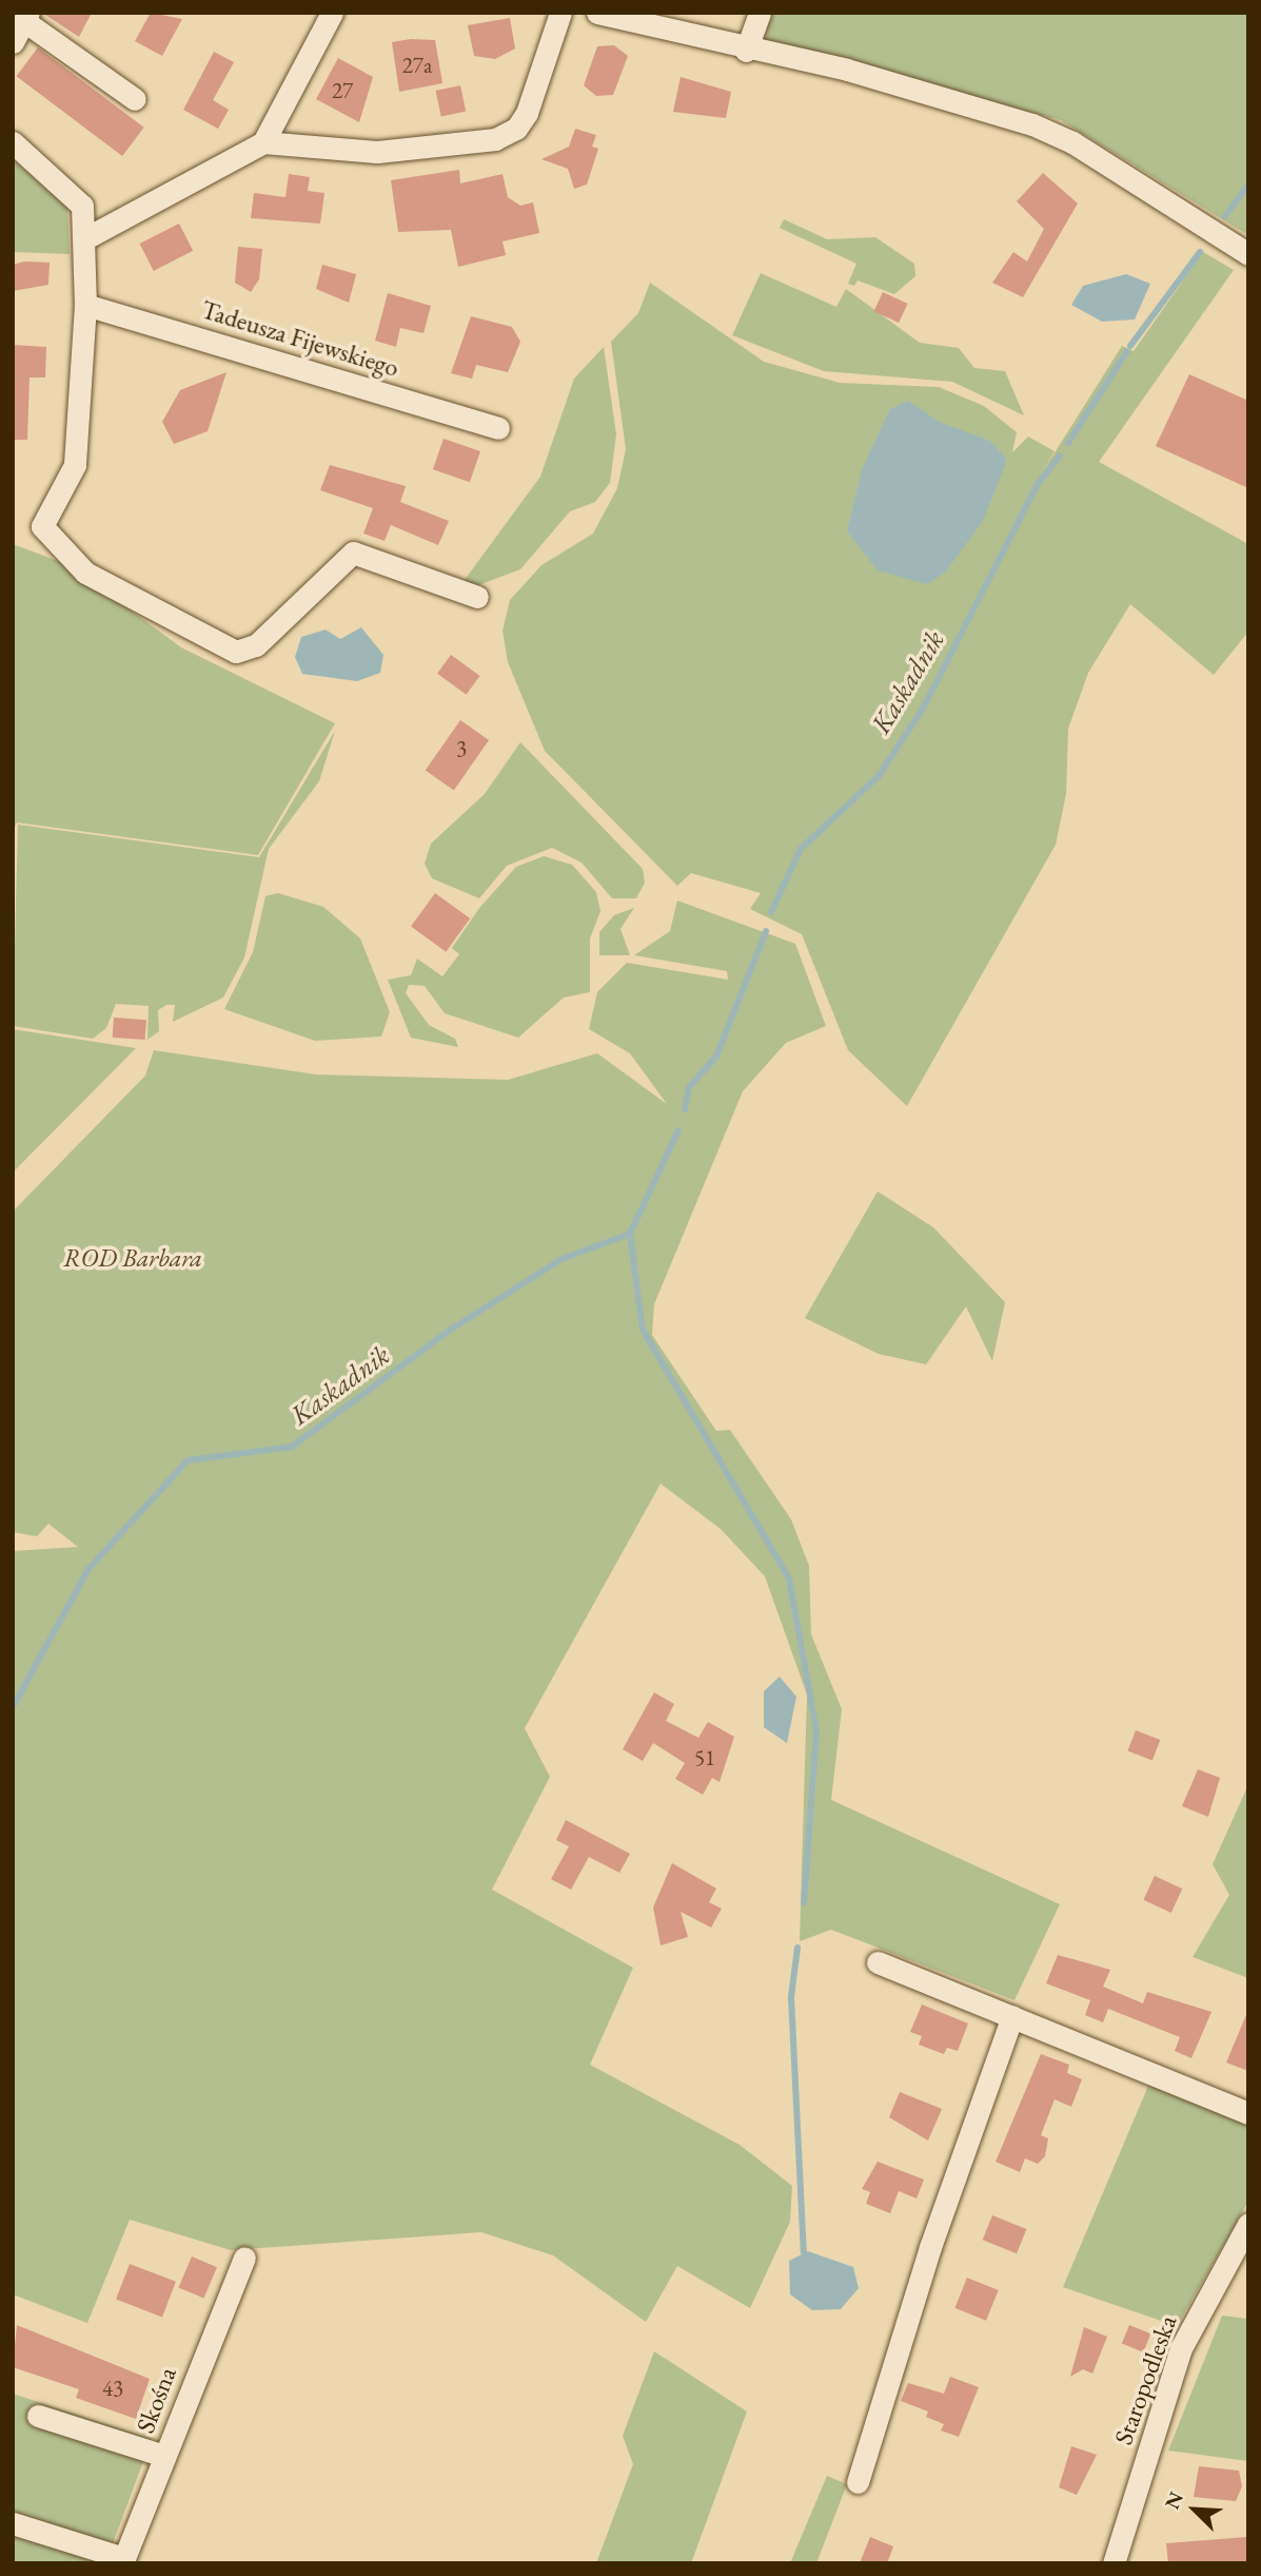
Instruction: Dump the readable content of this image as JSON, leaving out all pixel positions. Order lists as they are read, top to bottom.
{
  "streets": {
    "street": ["Tadeusza Fijewskiego", "Staropodleska", "Skośna"]
  },
  "water": ["Kaskadnik"],
  "parks": ["ROD Barbara"],
  "house_numbers": [
    "27a",
    "27",
    "3",
    "51",
    "43"
  ],
  "north": "top left"
}
